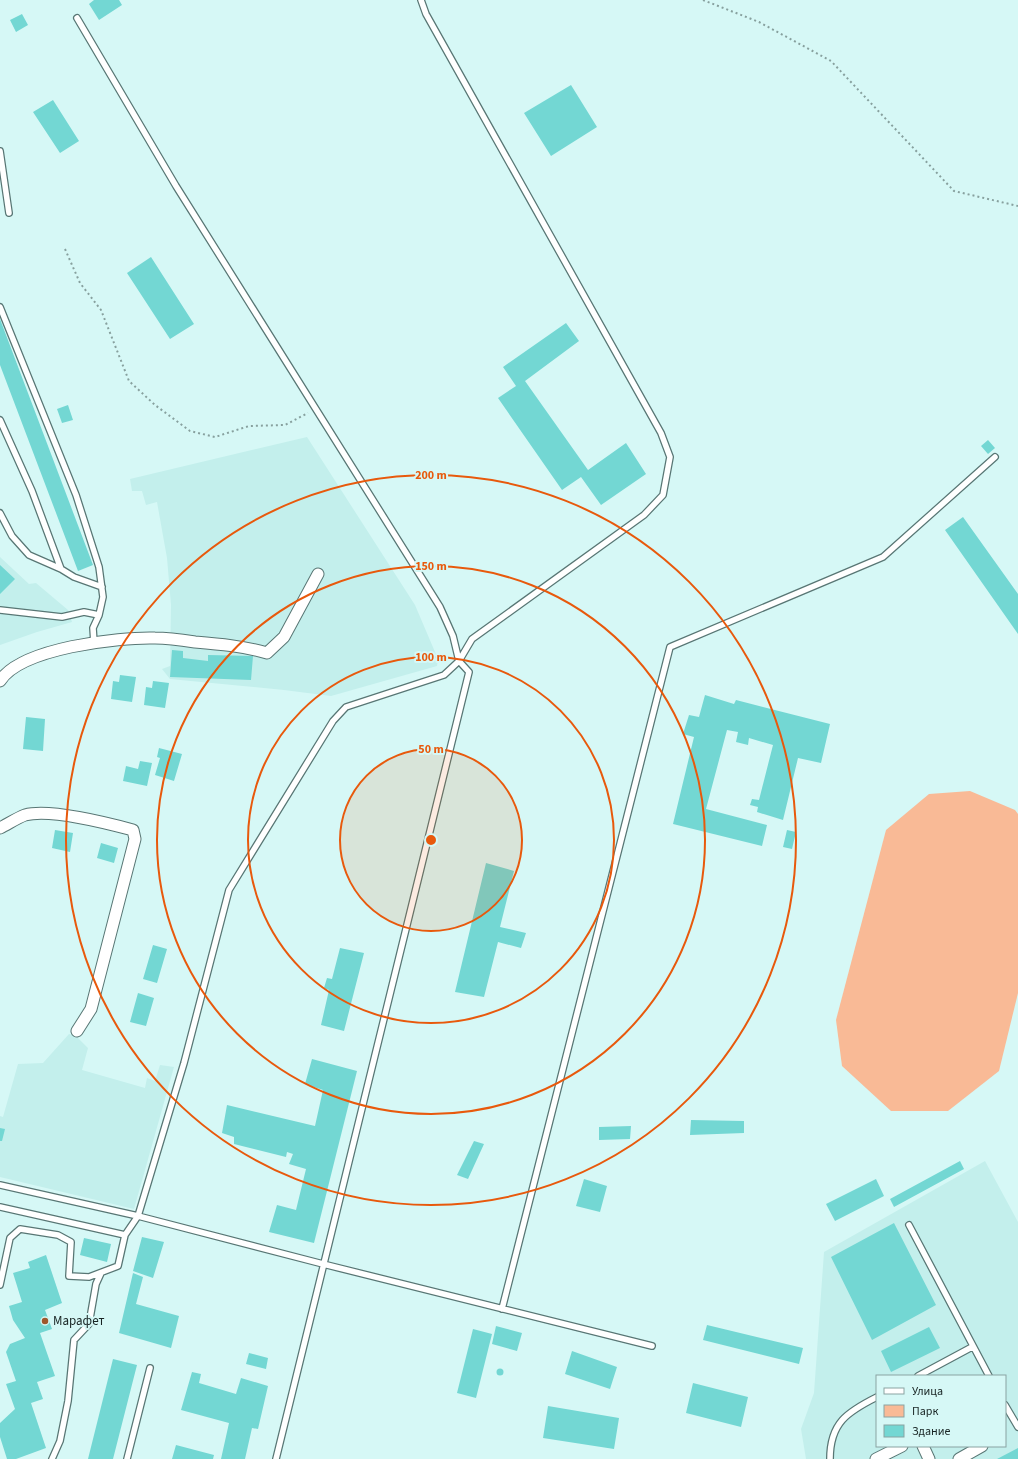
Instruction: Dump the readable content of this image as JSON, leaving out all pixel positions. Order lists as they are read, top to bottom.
{
  "places": ["Марафет"],
  "legend": ["Улица", "Парк", "Здание"],
  "rings": [
    "200 m",
    "150 m",
    "100 m",
    "50 m"
  ]
}
